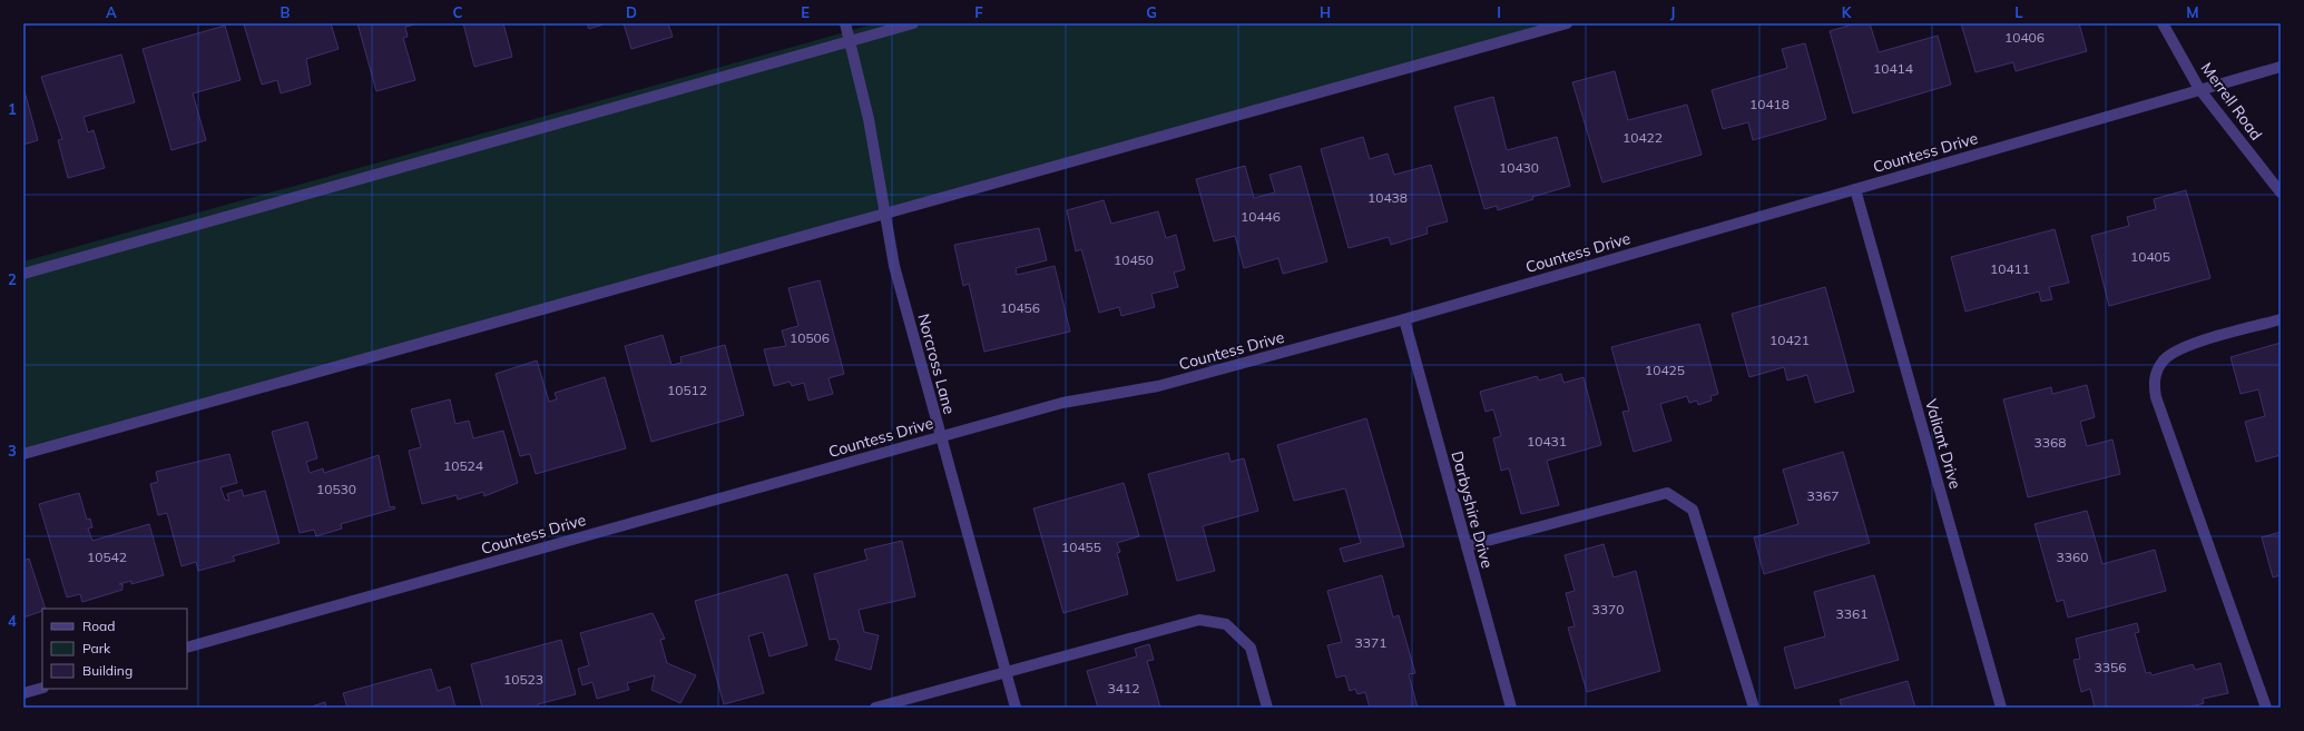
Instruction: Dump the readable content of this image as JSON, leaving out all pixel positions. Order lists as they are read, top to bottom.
{
  "streets": {
    "street": [
      "Merrell Road",
      "Countess Drive",
      "Norcross Lane",
      "Valiant Drive",
      "Darbyshire Drive"
    ]
  },
  "crossings": [
    ["Merrell Road", "Countess Drive"],
    ["Countess Drive", "Norcross Lane"],
    ["Countess Drive", "Valiant Drive"],
    ["Countess Drive", "Darbyshire Drive"]
  ],
  "house_numbers": [
    "10406",
    "10414",
    "10418",
    "10422",
    "10430",
    "10438",
    "10446",
    "10405",
    "10450",
    "10411",
    "10456",
    "10506",
    "10421",
    "10425",
    "10512",
    "10431",
    "3368",
    "10524",
    "10530",
    "3367",
    "10455",
    "10542",
    "3360",
    "3370",
    "3361",
    "3371",
    "3356",
    "10523",
    "3412"
  ],
  "legend": ["Road", "Park", "Building"],
  "grid": {
    "columns": [
      "A",
      "B",
      "C",
      "D",
      "E",
      "F",
      "G",
      "H",
      "I",
      "J",
      "K",
      "L",
      "M"
    ],
    "rows": [
      "1",
      "2",
      "3",
      "4"
    ]
  }
}
